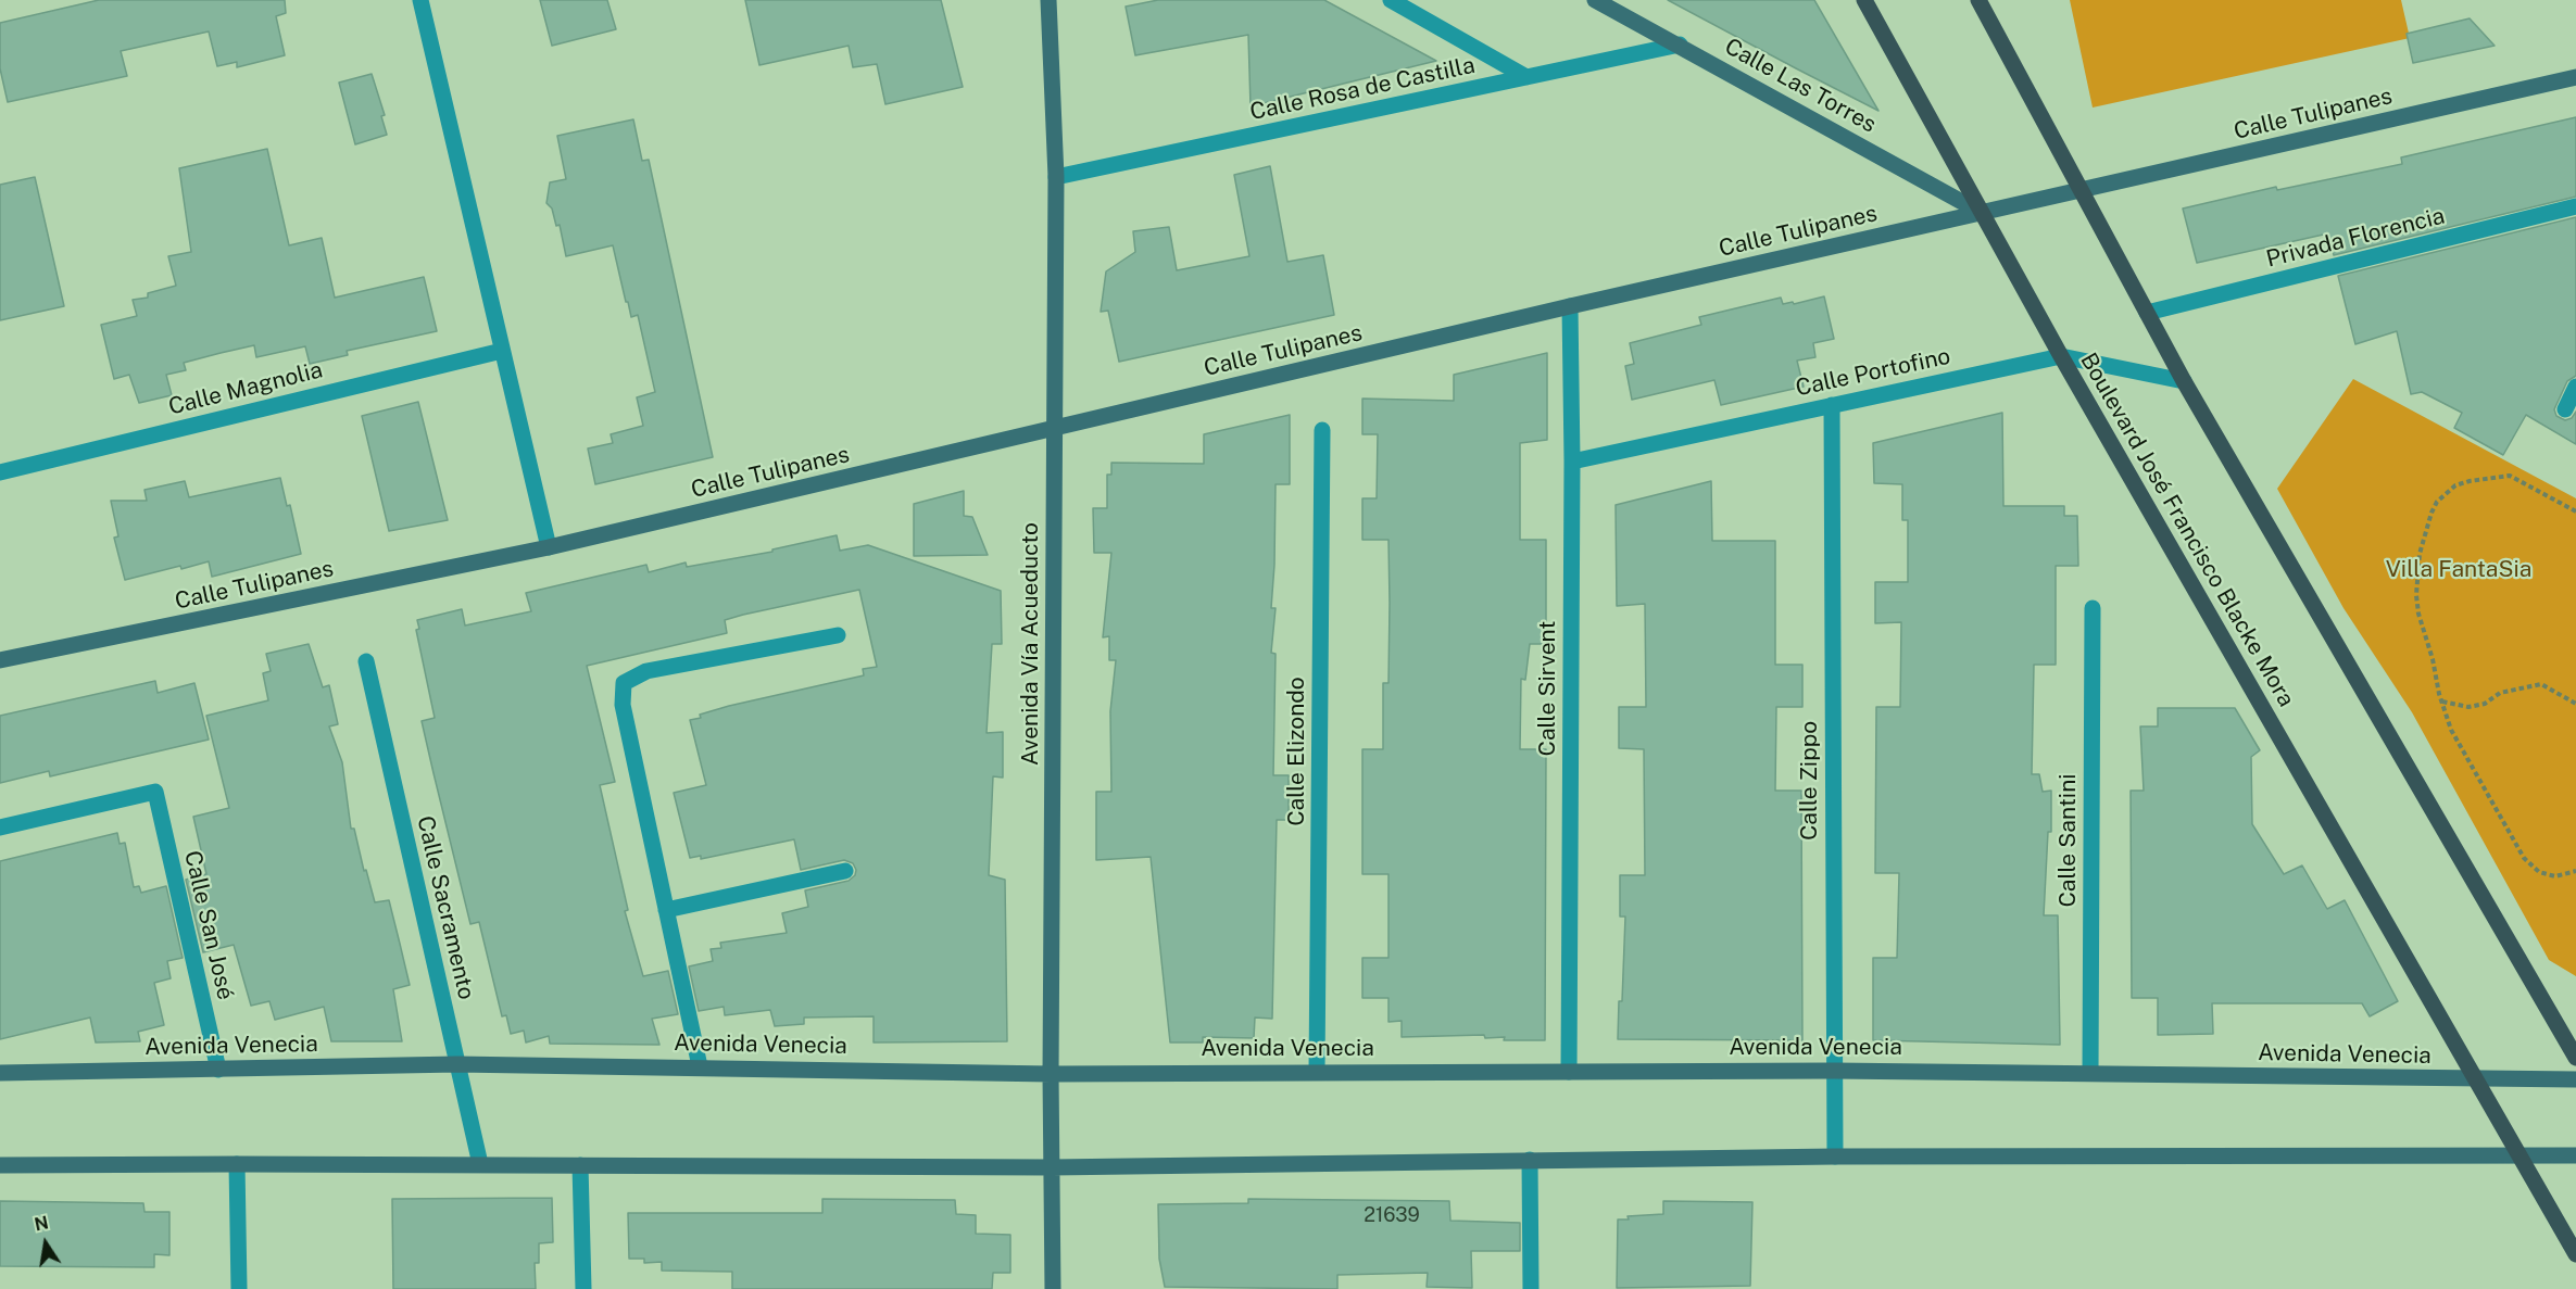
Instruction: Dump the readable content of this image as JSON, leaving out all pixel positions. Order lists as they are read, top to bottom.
{
  "streets": {
    "main road": [
      "Calle Las Torres",
      "Calle Tulipanes",
      "Boulevard José Francisco Blacke Mora",
      "Avenida Vía Acueducto",
      "Avenida Venecia"
    ],
    "street": [
      "Calle Rosa de Castilla",
      "Privada Florencia",
      "Calle Portofino",
      "Calle Magnolia",
      "Calle Sirvent",
      "Calle Elizondo",
      "Calle Zippo",
      "Calle Santini",
      "Calle Sacramento",
      "Calle San José"
    ]
  },
  "crossings": [
    ["Calle Las Torres", "Calle Rosa de Castilla"],
    ["Calle Las Torres", "Calle Tulipanes"],
    ["Calle Las Torres", "Boulevard José Francisco Blacke Mora"],
    ["Calle Rosa de Castilla", "Avenida Vía Acueducto"],
    ["Calle Tulipanes", "Boulevard José Francisco Blacke Mora"],
    ["Calle Tulipanes", "Avenida Vía Acueducto"],
    ["Calle Tulipanes", "Calle Sirvent"],
    ["Calle Portofino", "Boulevard José Francisco Blacke Mora"],
    ["Calle Portofino", "Calle Sirvent"],
    ["Calle Portofino", "Calle Zippo"],
    ["Boulevard José Francisco Blacke Mora", "Avenida Venecia"],
    ["Avenida Vía Acueducto", "Avenida Venecia"],
    ["Calle Sirvent", "Avenida Venecia"],
    ["Calle Elizondo", "Avenida Venecia"],
    ["Calle Zippo", "Avenida Venecia"],
    ["Calle Santini", "Avenida Venecia"],
    ["Calle Sacramento", "Avenida Venecia"],
    ["Calle San José", "Avenida Venecia"]
  ],
  "parks": ["Villa FantaSia"],
  "house_numbers": ["21639"],
  "north": "top"
}
